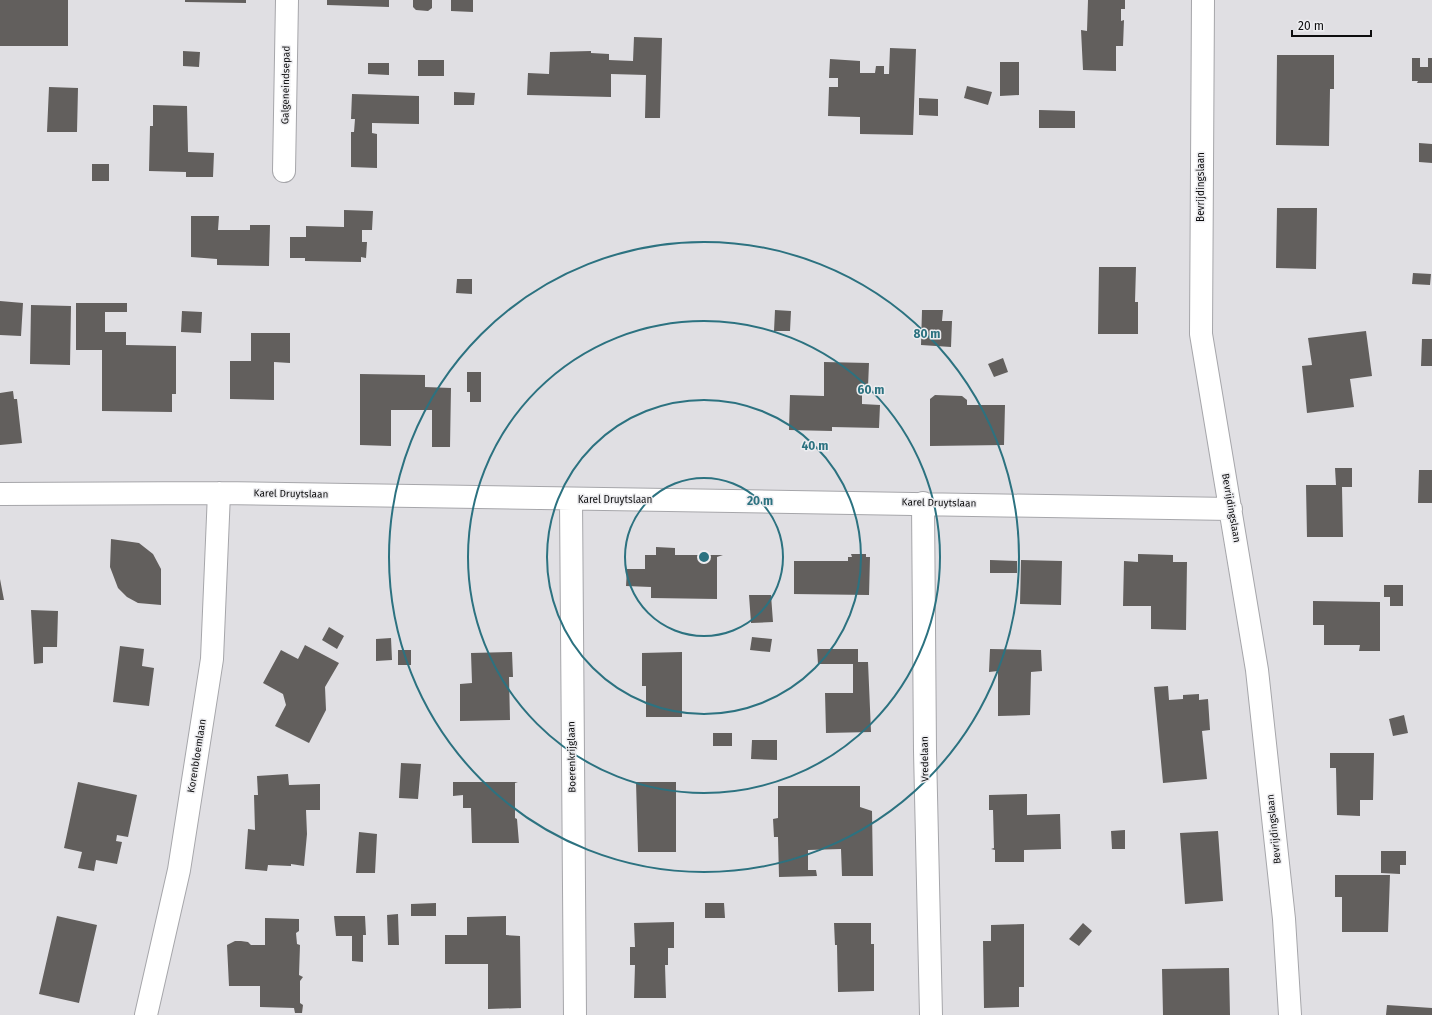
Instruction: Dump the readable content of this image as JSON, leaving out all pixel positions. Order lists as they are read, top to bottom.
{
  "streets": {
    "street": [
      "Galgeneindsepad",
      "Bevrijdingslaan",
      "Karel Druytslaan",
      "Korenbloemlaan",
      "Boerenkrijglaan",
      "Vredelaan"
    ]
  },
  "crossings": [
    ["Bevrijdingslaan", "Karel Druytslaan"],
    ["Karel Druytslaan", "Korenbloemlaan"],
    ["Karel Druytslaan", "Boerenkrijglaan"],
    ["Karel Druytslaan", "Vredelaan"]
  ],
  "scale_bar": "20 m",
  "rings": [
    "80 m",
    "60 m",
    "40 m",
    "20 m"
  ]
}
